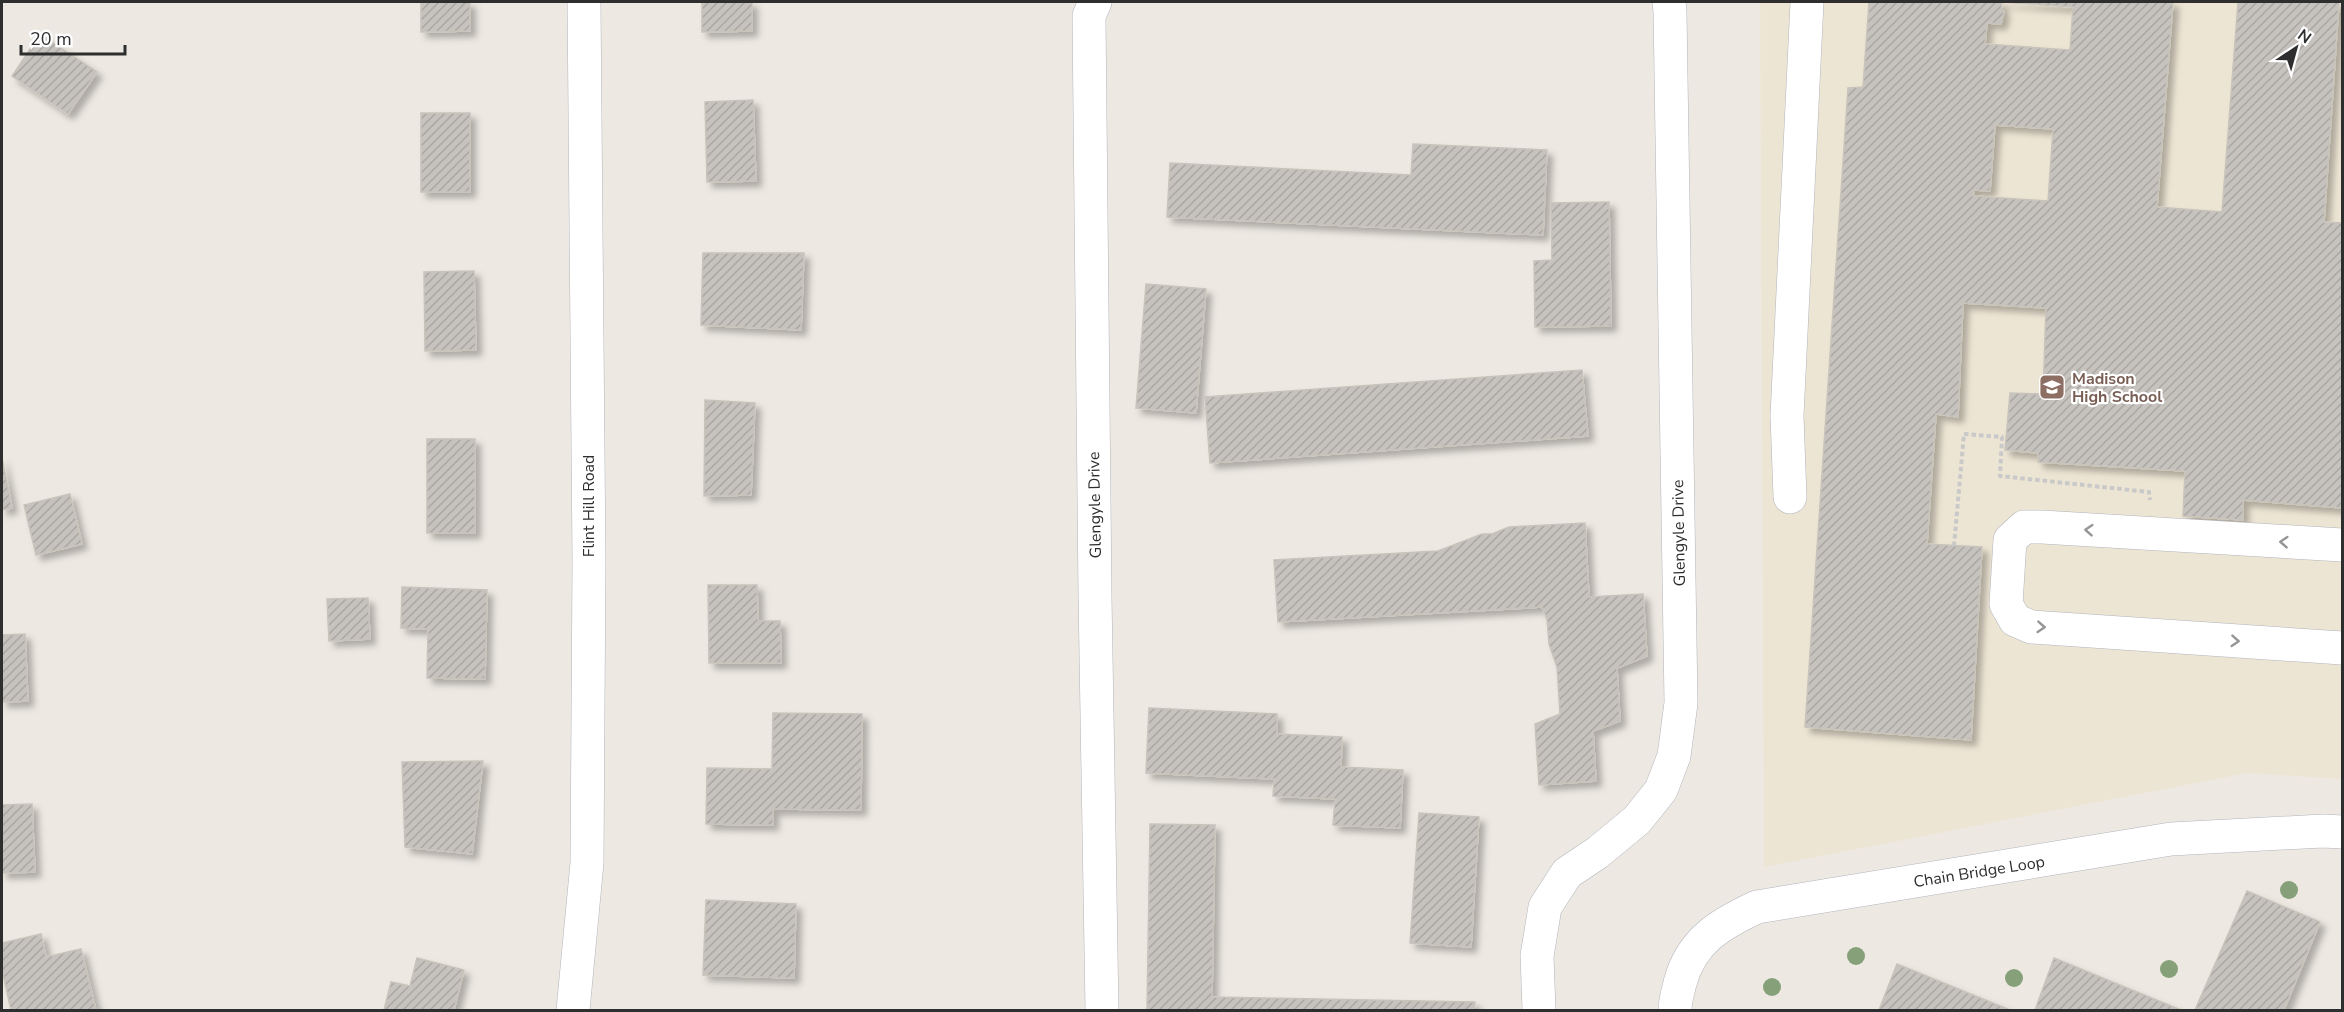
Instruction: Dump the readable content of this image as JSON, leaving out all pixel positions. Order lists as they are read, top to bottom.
{
  "streets": {
    "street": ["Glengyle Drive", "Flint Hill Road", "Chain Bridge Loop"]
  },
  "places": {
    "school or university": ["Madison High School"]
  },
  "scale_bar": "20 m",
  "north": "top right"
}
